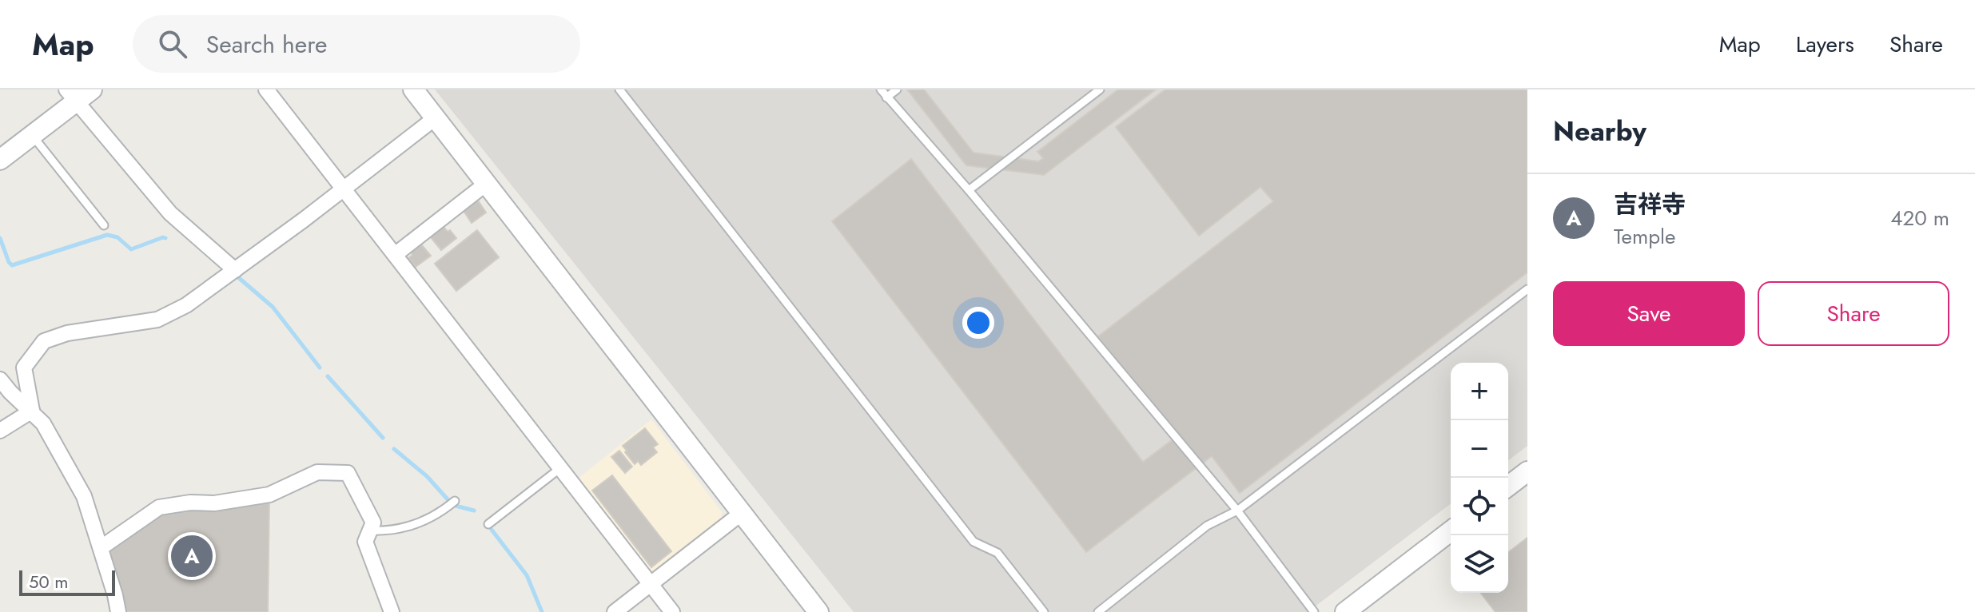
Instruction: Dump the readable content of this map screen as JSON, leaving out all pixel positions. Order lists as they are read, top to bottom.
{
  "scale_bar": "50 m",
  "page": {
    "header": "Map",
    "search": "Search here",
    "nav": ["Map", "Layers", "Share"],
    "heading": "Nearby",
    "list": [
      {
        "mark": "A",
        "name": "吉祥寺",
        "note": "Temple",
        "value": "420 m"
      }
    ],
    "buttons": ["Save", "Share"],
    "map_buttons": ["+", "−"],
    "pins": "A",
    "scale": "50 m"
  }
}
